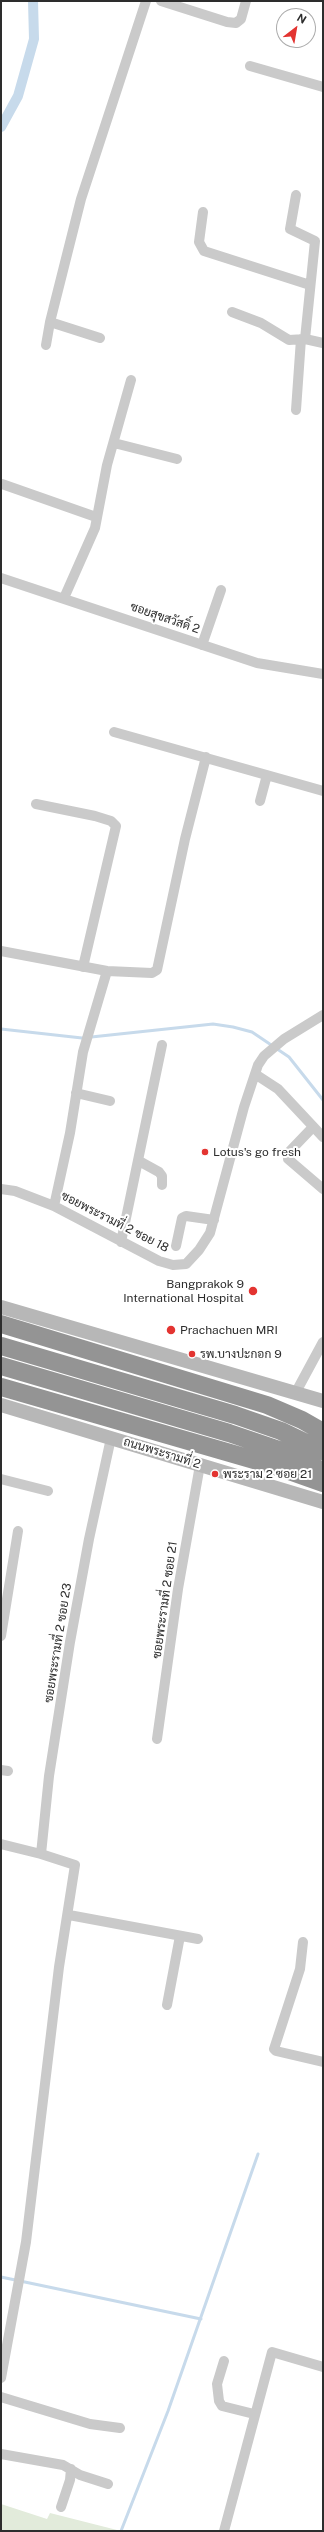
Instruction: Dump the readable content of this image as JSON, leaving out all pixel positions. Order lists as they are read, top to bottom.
{
  "streets": {
    "main road": ["ถนนพระรามที่ 2"],
    "street": [
      "ซอยสุขสวัสดิ์ 2",
      "ซอยพระรามที่ 2 ซอย 18",
      "ซอยพระรามที่ 2 ซอย 21",
      "ซอยพระรามที่ 2 ซอย 23"
    ]
  },
  "crossings": [
    ["ถนนพระรามที่ 2", "ซอยพระรามที่ 2 ซอย 21"],
    ["ถนนพระรามที่ 2", "ซอยพระรามที่ 2 ซอย 23"]
  ],
  "places": [
    "Lotus's go fresh",
    "Bangprakok 9 International Hospital",
    "Prachachuen MRI",
    "รพ.บางปะกอก 9",
    "พระราม 2 ซอย 21"
  ],
  "north": "top right"
}
